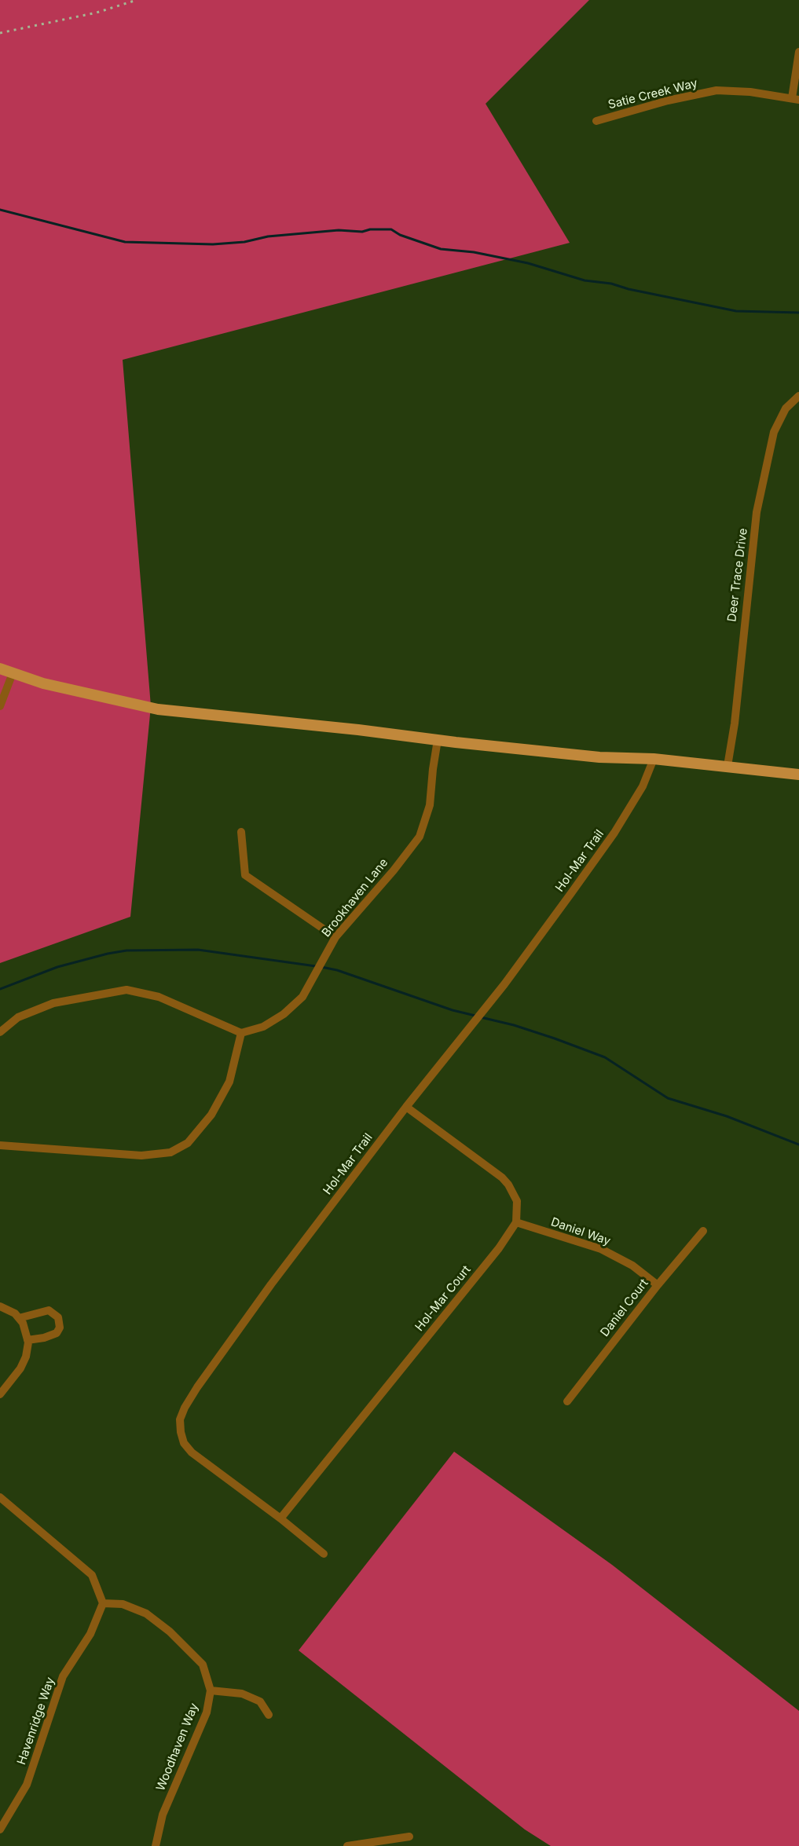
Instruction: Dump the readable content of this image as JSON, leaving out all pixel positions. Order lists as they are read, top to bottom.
{
  "streets": {
    "street": [
      "Satie Creek Way",
      "Deer Trace Drive",
      "Hol-Mar Trail",
      "Brookhaven Lane",
      "Daniel Way",
      "Hol-Mar Court",
      "Daniel Court",
      "Havenridge Way",
      "Woodhaven Way"
    ]
  },
  "crossings": [
    ["Hol-Mar Trail", "Hol-Mar Court"],
    ["Daniel Way", "Hol-Mar Court"],
    ["Daniel Way", "Daniel Court"],
    ["Havenridge Way", "Woodhaven Way"]
  ]
}
